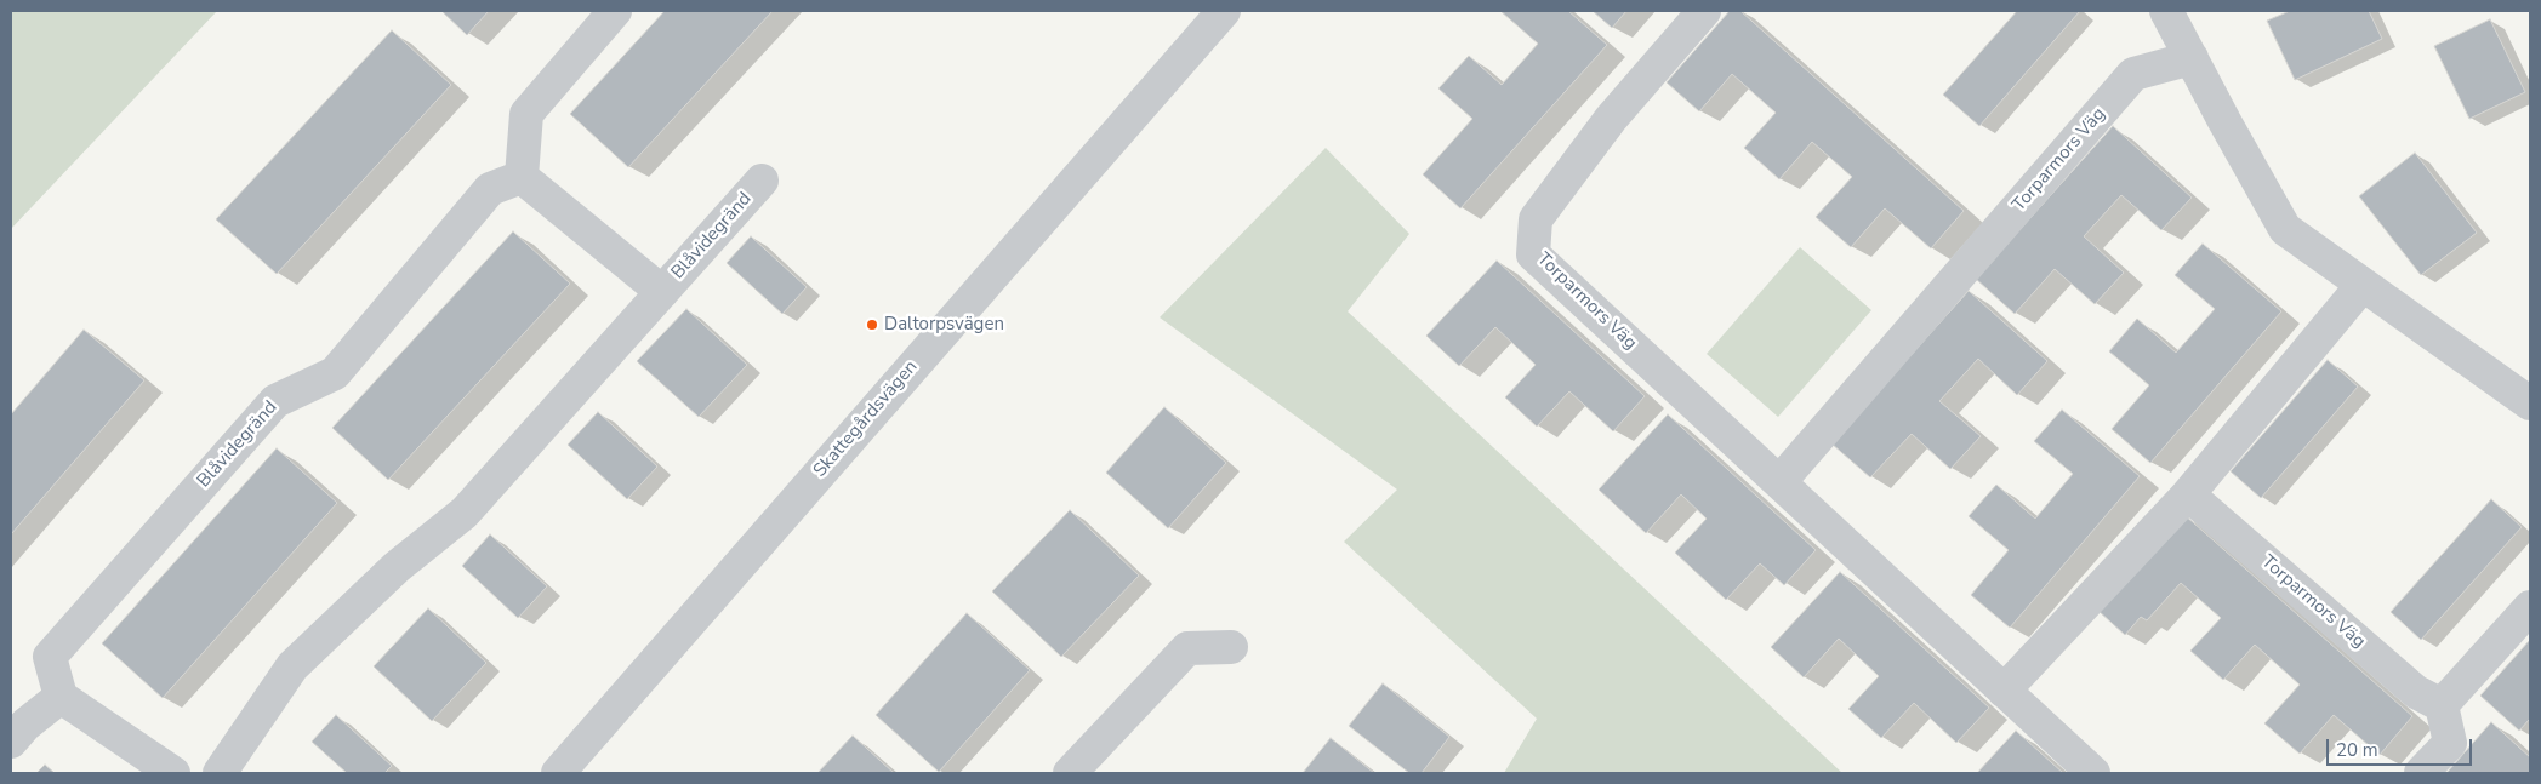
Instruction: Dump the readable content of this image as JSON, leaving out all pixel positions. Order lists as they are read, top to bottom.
{
  "streets": {
    "street": ["Torparmors Väg", "Blåvidegränd", "Skattegårdsvägen"]
  },
  "places": ["Daltorpsvägen"],
  "scale_bar": "20 m"
}
